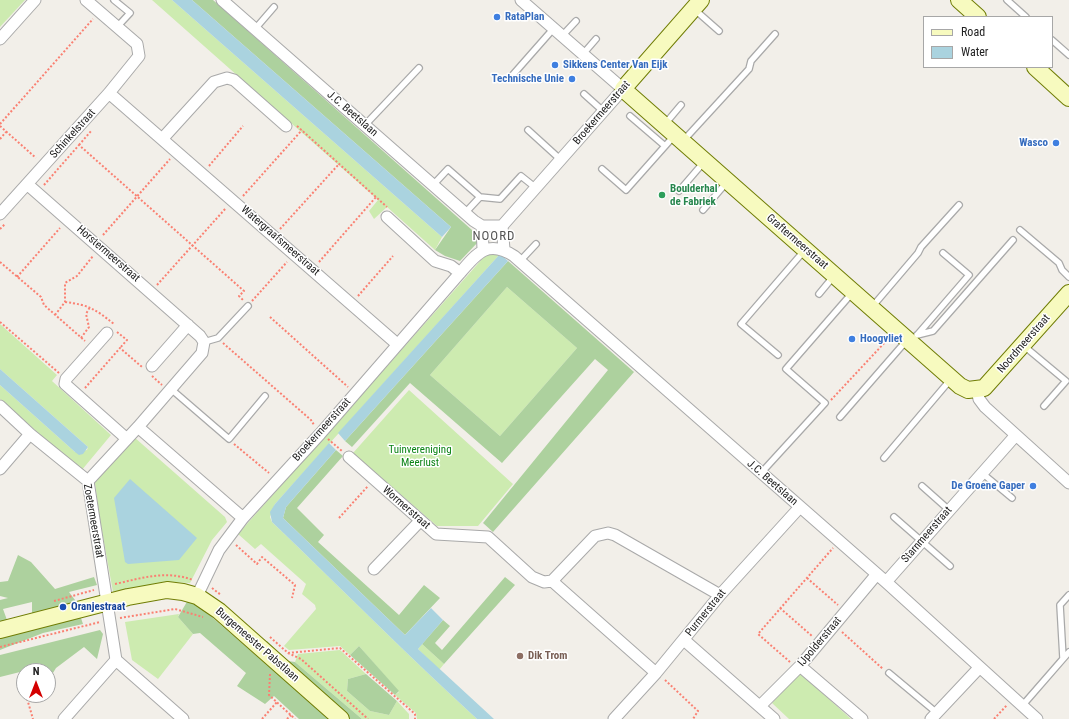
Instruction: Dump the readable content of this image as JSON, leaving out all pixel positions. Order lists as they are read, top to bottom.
{
  "streets": {
    "street": [
      "Broekermeerstraat",
      "J.C. Beetslaan",
      "Schinkelstraat",
      "Watergraafsmeerstraat",
      "Graftermeerstraat",
      "Horstermeerstraat",
      "Noordmeerstraat",
      "Wormerstraat",
      "Zoetermeerstraat",
      "Starnmeerstraat",
      "Purmerstraat",
      "IJpolderstraat",
      "Burgemeester Pabstlaan"
    ]
  },
  "crossings": [
    ["Broekermeerstraat", "Watergraafsmeerstraat"],
    ["Broekermeerstraat", "Graftermeerstraat"],
    ["Broekermeerstraat", "Burgemeester Pabstlaan"],
    ["J.C. Beetslaan", "Starnmeerstraat"],
    ["J.C. Beetslaan", "Purmerstraat"],
    ["J.C. Beetslaan", "IJpolderstraat"],
    ["Schinkelstraat", "Watergraafsmeerstraat"],
    ["Schinkelstraat", "Horstermeerstraat"],
    ["Graftermeerstraat", "Noordmeerstraat"],
    ["Zoetermeerstraat", "Burgemeester Pabstlaan"]
  ],
  "districts": ["NOORD"],
  "parks": ["Tuinvereniging Meerlust"],
  "places": [
    "RataPlan",
    "Sikkens Center Van Eijk",
    "Technische Unie",
    "Wasco",
    "Boulderhal de Fabriek",
    "Hoogvliet",
    "De Groene Gaper",
    "Oranjestraat",
    "Dik Trom"
  ],
  "legend": ["Road", "Water"],
  "north": "top"
}
